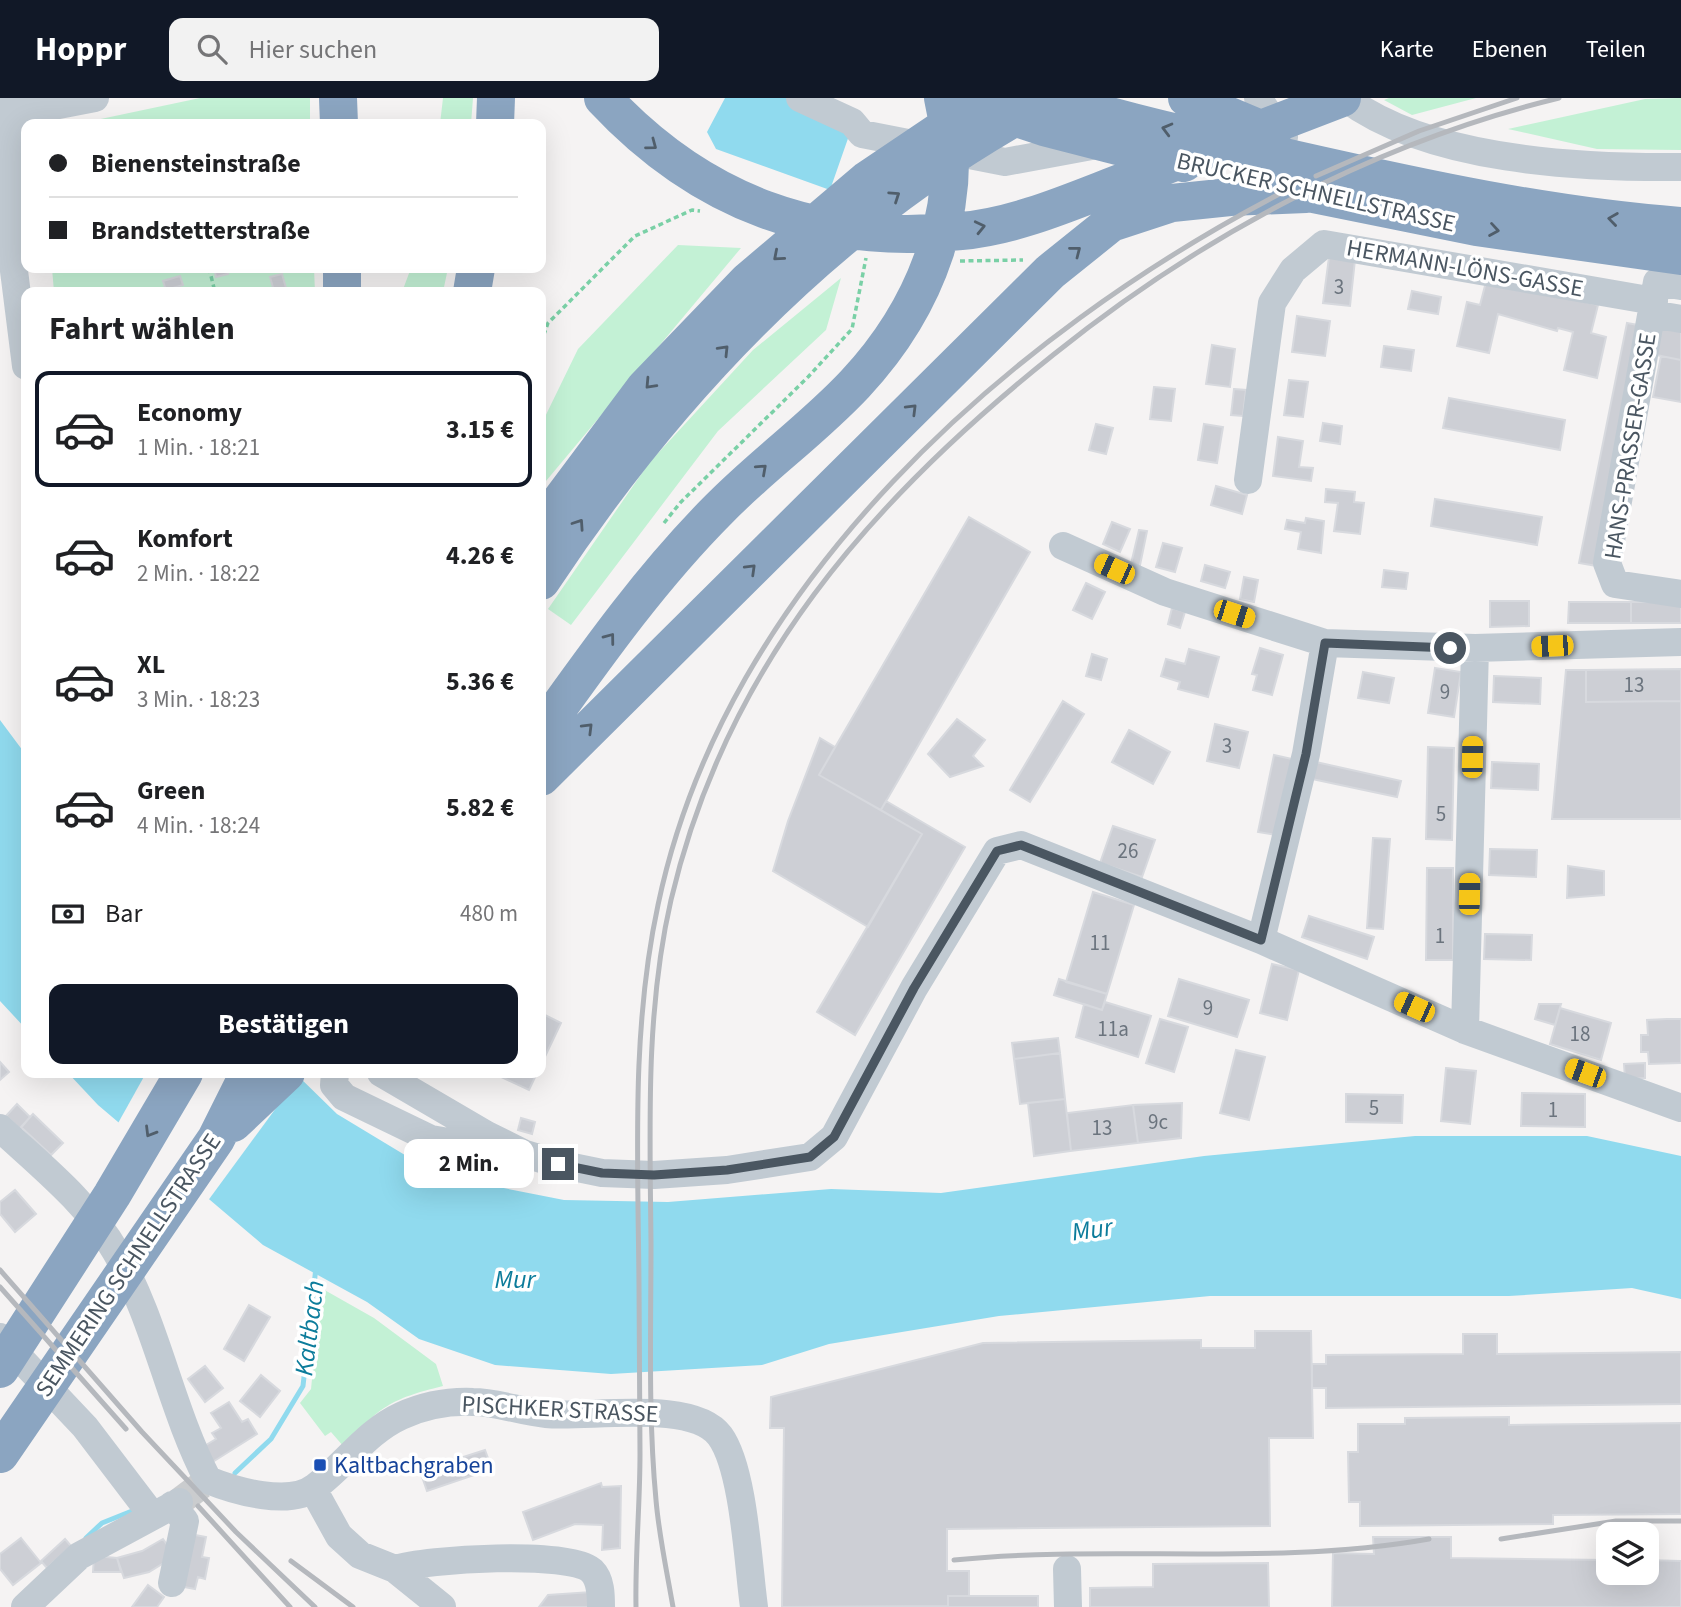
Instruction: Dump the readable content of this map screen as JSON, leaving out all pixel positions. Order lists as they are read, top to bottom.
{
  "streets": {
    "highway": ["BRUCKER SCHNELLSTRASSE", "SEMMERING SCHNELLSTRASSE"],
    "street": ["HERMANN-LÖNS-GASSE", "HANS-PRASSER-GASSE", "PISCHKER STRASSE"]
  },
  "crossings": [
    ["BRUCKER SCHNELLSTRASSE", "HERMANN-LÖNS-GASSE"],
    ["BRUCKER SCHNELLSTRASSE", "HANS-PRASSER-GASSE"],
    ["HERMANN-LÖNS-GASSE", "HANS-PRASSER-GASSE"]
  ],
  "water": ["Mur", "Kaltbach"],
  "places": {
    "transit": ["Kaltbachgraben"]
  },
  "house_numbers": [
    "3",
    "13",
    "9",
    "3",
    "5",
    "26",
    "1",
    "11",
    "9",
    "11a",
    "18",
    "5",
    "1",
    "9c",
    "13"
  ],
  "page": {
    "header": "Hoppr",
    "search": "Hier suchen",
    "nav": ["Karte", "Ebenen", "Teilen"],
    "banner": ["Bienensteinstraße", "Brandstetterstraße"],
    "heading": "Fahrt wählen",
    "list": [
      {
        "name": "Economy",
        "note": "1 Min. · 18:21",
        "value": "3.15 €"
      },
      {
        "name": "Komfort",
        "note": "2 Min. · 18:22",
        "value": "4.26 €"
      },
      {
        "name": "XL",
        "note": "3 Min. · 18:23",
        "value": "5.36 €"
      },
      {
        "name": "Green",
        "note": "4 Min. · 18:24",
        "value": "5.82 €"
      }
    ],
    "pay": ["Bar", "480 m"],
    "buttons": "Bestätigen",
    "bubble": "2 Min."
  }
}
